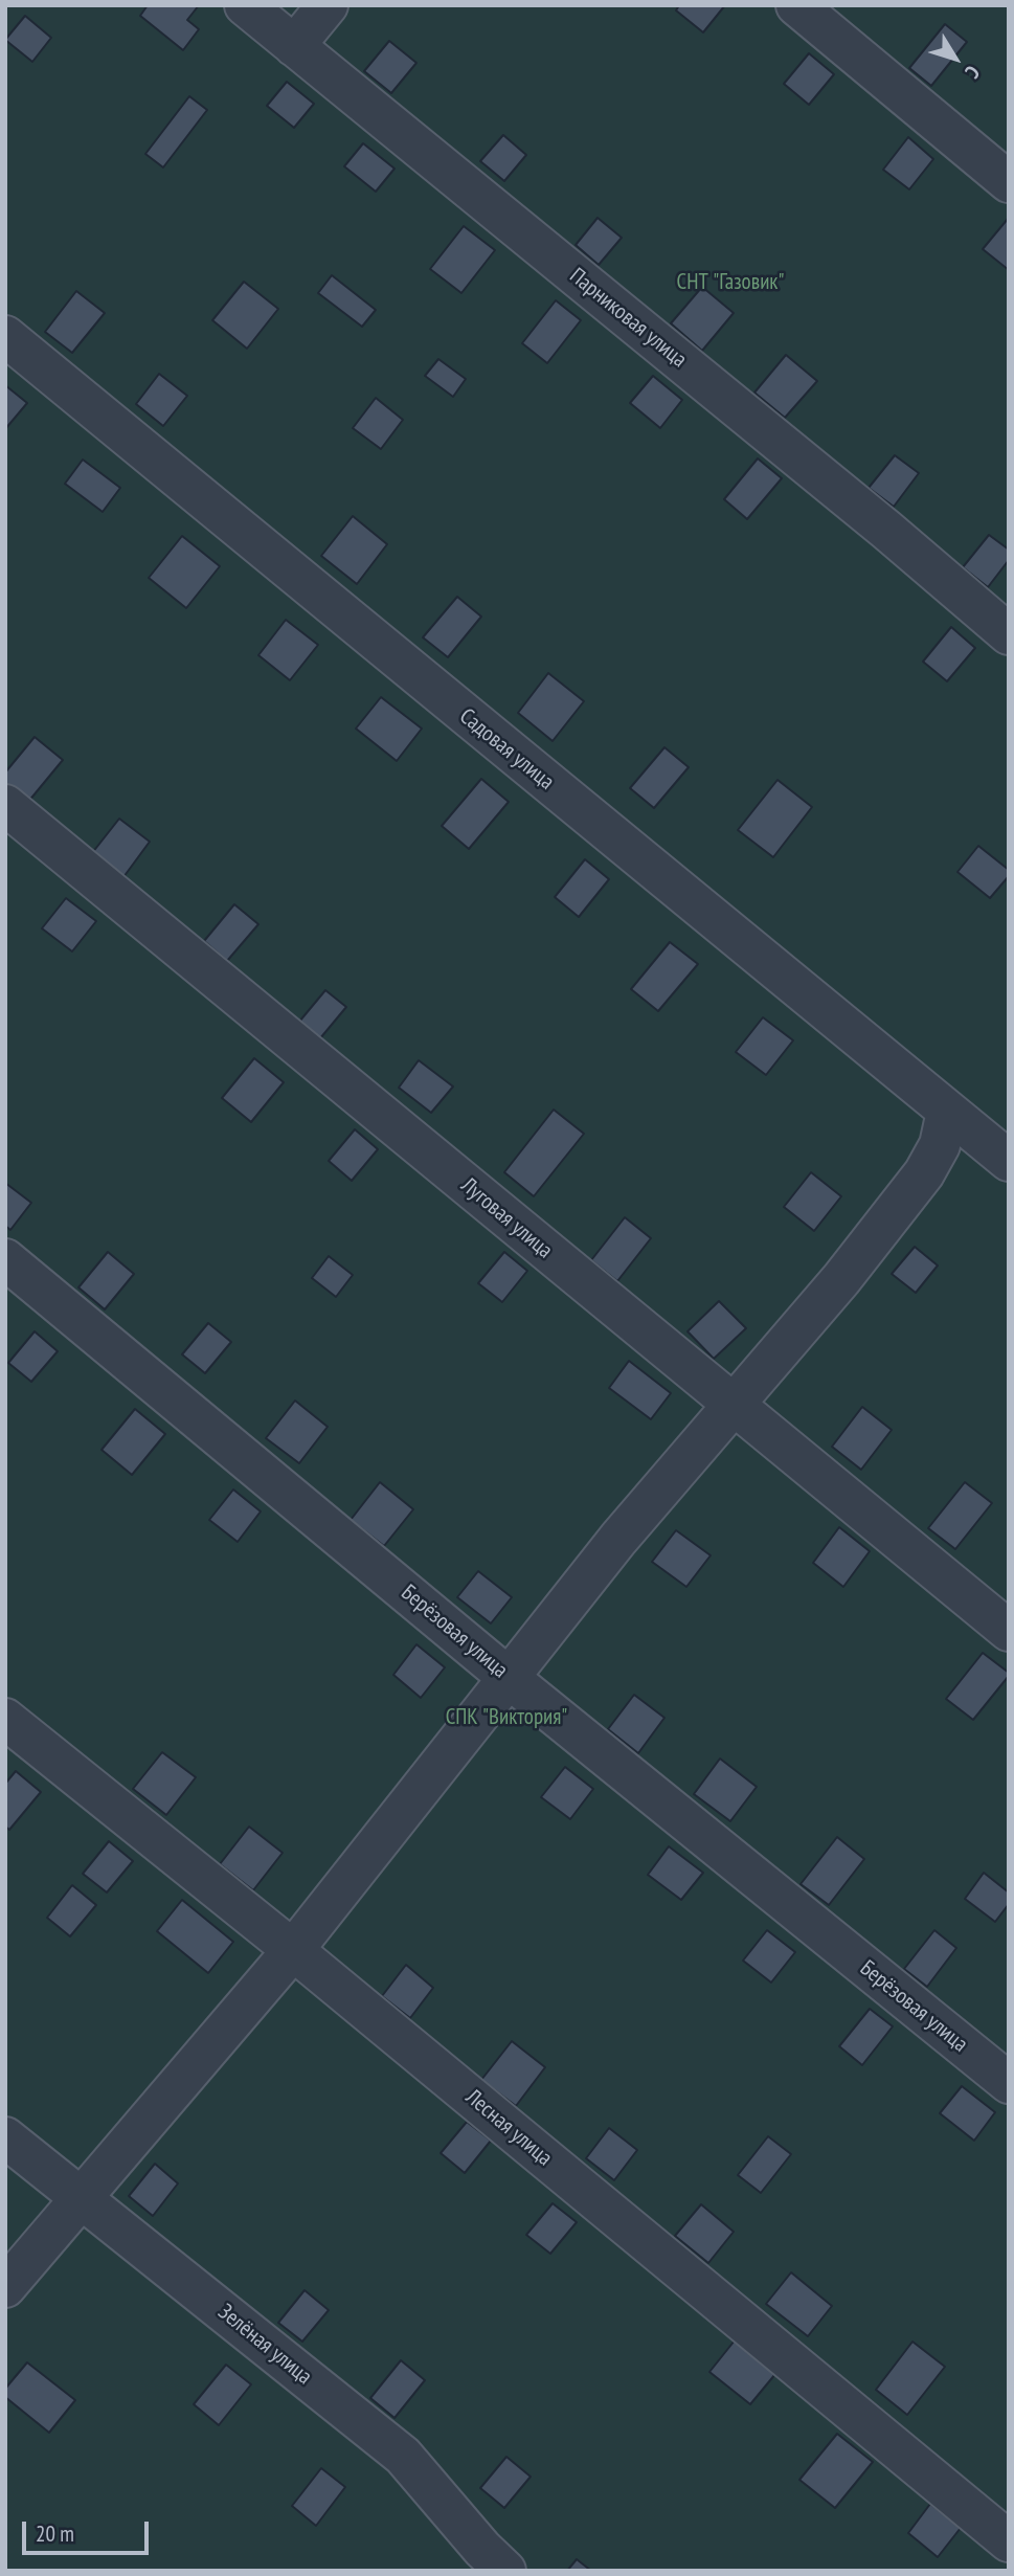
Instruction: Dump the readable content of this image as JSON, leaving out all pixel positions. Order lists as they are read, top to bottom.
{
  "streets": {
    "street": [
      "Парниковая улица",
      "Садовая улица",
      "Луговая улица",
      "Берёзовая улица",
      "Лесная улица",
      "Зелёная улица"
    ]
  },
  "parks": ["СНТ \"Газовик\"", "СПК \"Виктория\""],
  "scale_bar": "20 m",
  "north": "bottom right"
}
